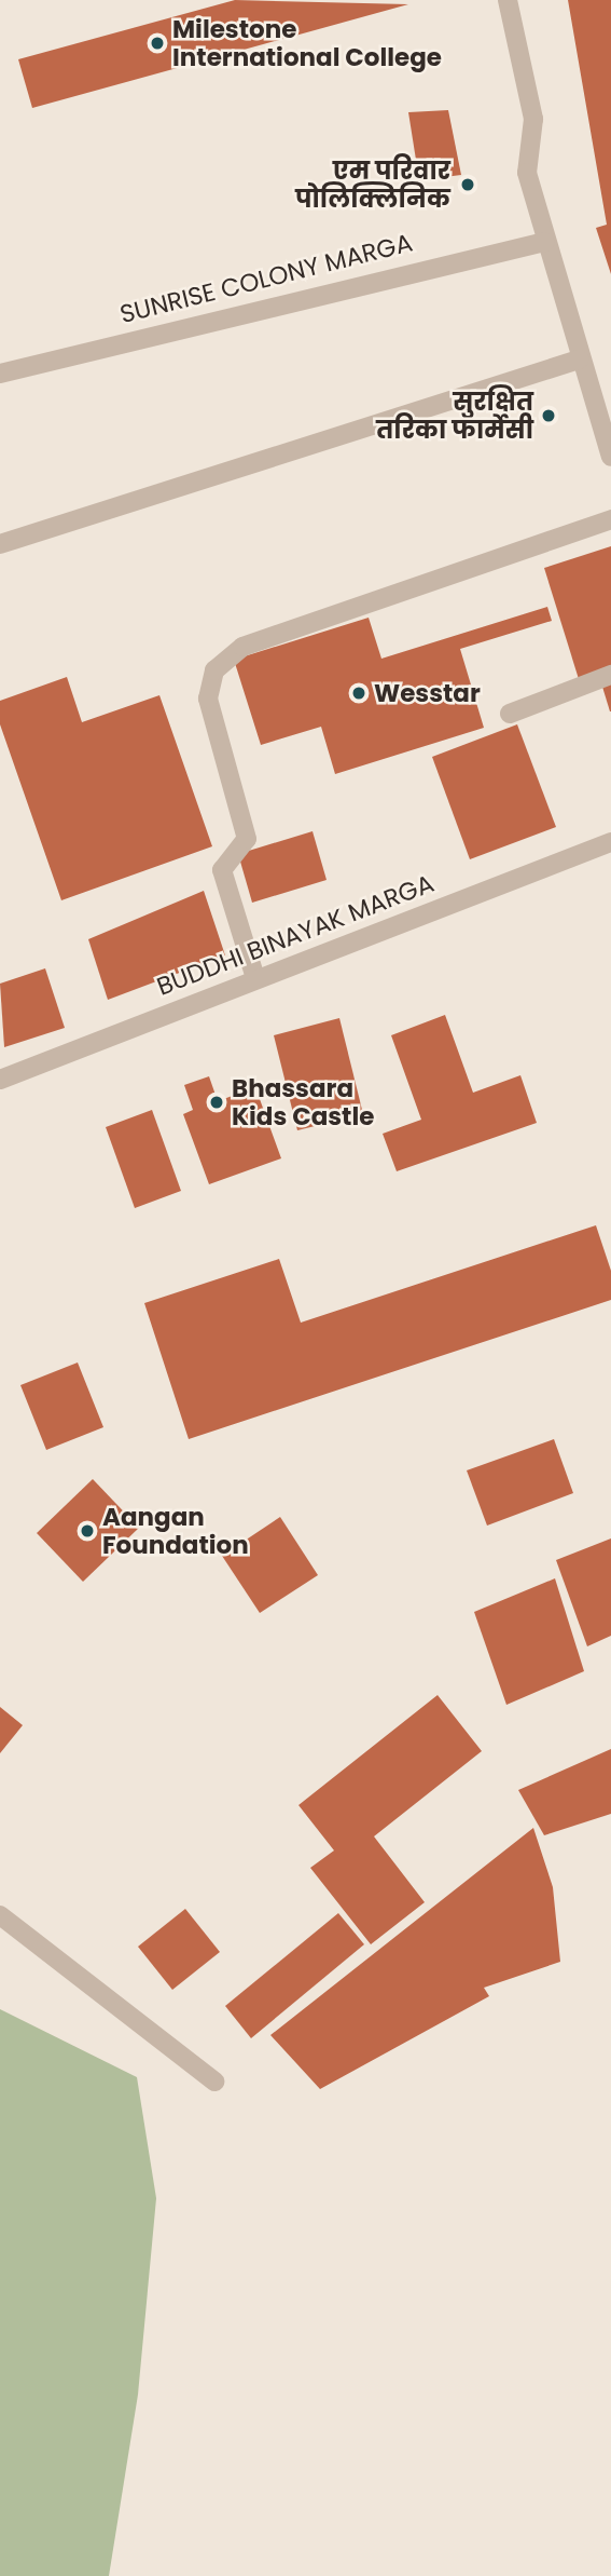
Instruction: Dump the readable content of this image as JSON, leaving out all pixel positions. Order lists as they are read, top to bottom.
{
  "streets": {
    "street": ["SUNRISE COLONY MARGA", "BUDDHI BINAYAK MARGA"]
  },
  "places": [
    "Milestone International College",
    "एम परिवार पोलिक्लिनिक",
    "सुरक्षित तरिका फार्मेसी",
    "Wesstar",
    "Bhassara Kids Castle",
    "Aangan Foundation"
  ]
}
